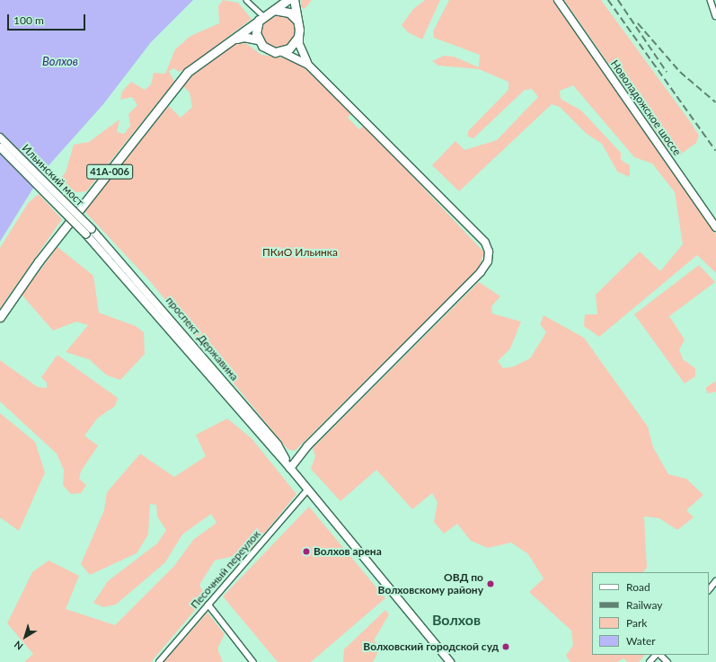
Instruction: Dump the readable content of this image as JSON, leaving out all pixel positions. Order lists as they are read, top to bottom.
{
  "streets": {
    "main road": [
      "Новоладожское шоссе",
      "41А-006",
      "Ильинский мост",
      "проспект Державина"
    ],
    "street": ["Песочный переулок"]
  },
  "crossings": [
    ["Ильинский мост", "проспект Державина"],
    ["проспект Державина", "Песочный переулок"]
  ],
  "districts": ["Волхов"],
  "water": ["Волхов"],
  "parks": ["ПКиО Ильинка"],
  "places": ["Волхов арена", "ОВД по Волховскому району", "Волховский городской суд"],
  "legend": [
    "Road",
    "Railway",
    "Park",
    "Water"
  ],
  "scale_bar": "100 m",
  "north": "bottom left"
}
